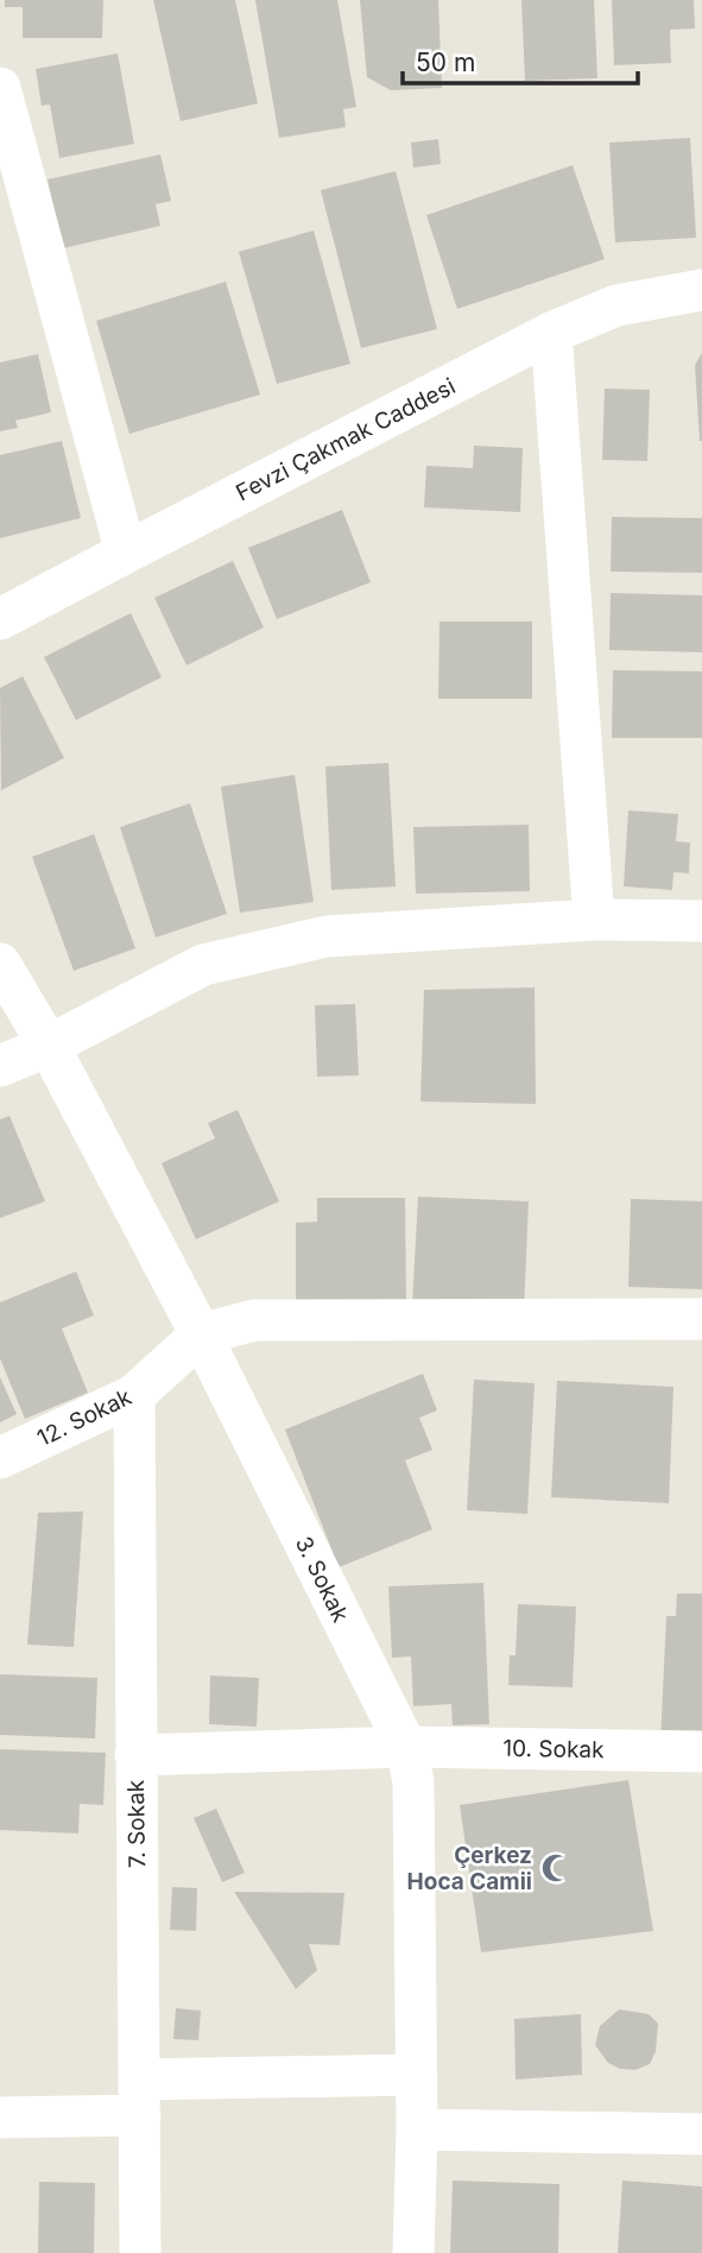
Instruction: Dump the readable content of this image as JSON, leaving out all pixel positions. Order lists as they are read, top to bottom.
{
  "streets": {
    "street": [
      "Fevzi Çakmak Caddesi",
      "12. Sokak",
      "3. Sokak",
      "10. Sokak",
      "7. Sokak"
    ]
  },
  "crossings": [
    ["12. Sokak", "3. Sokak"],
    ["12. Sokak", "7. Sokak"],
    ["3. Sokak", "10. Sokak"],
    ["10. Sokak", "7. Sokak"]
  ],
  "places": {
    "mosque": ["Çerkez Hoca Camii"]
  },
  "scale_bar": "50 m"
}
